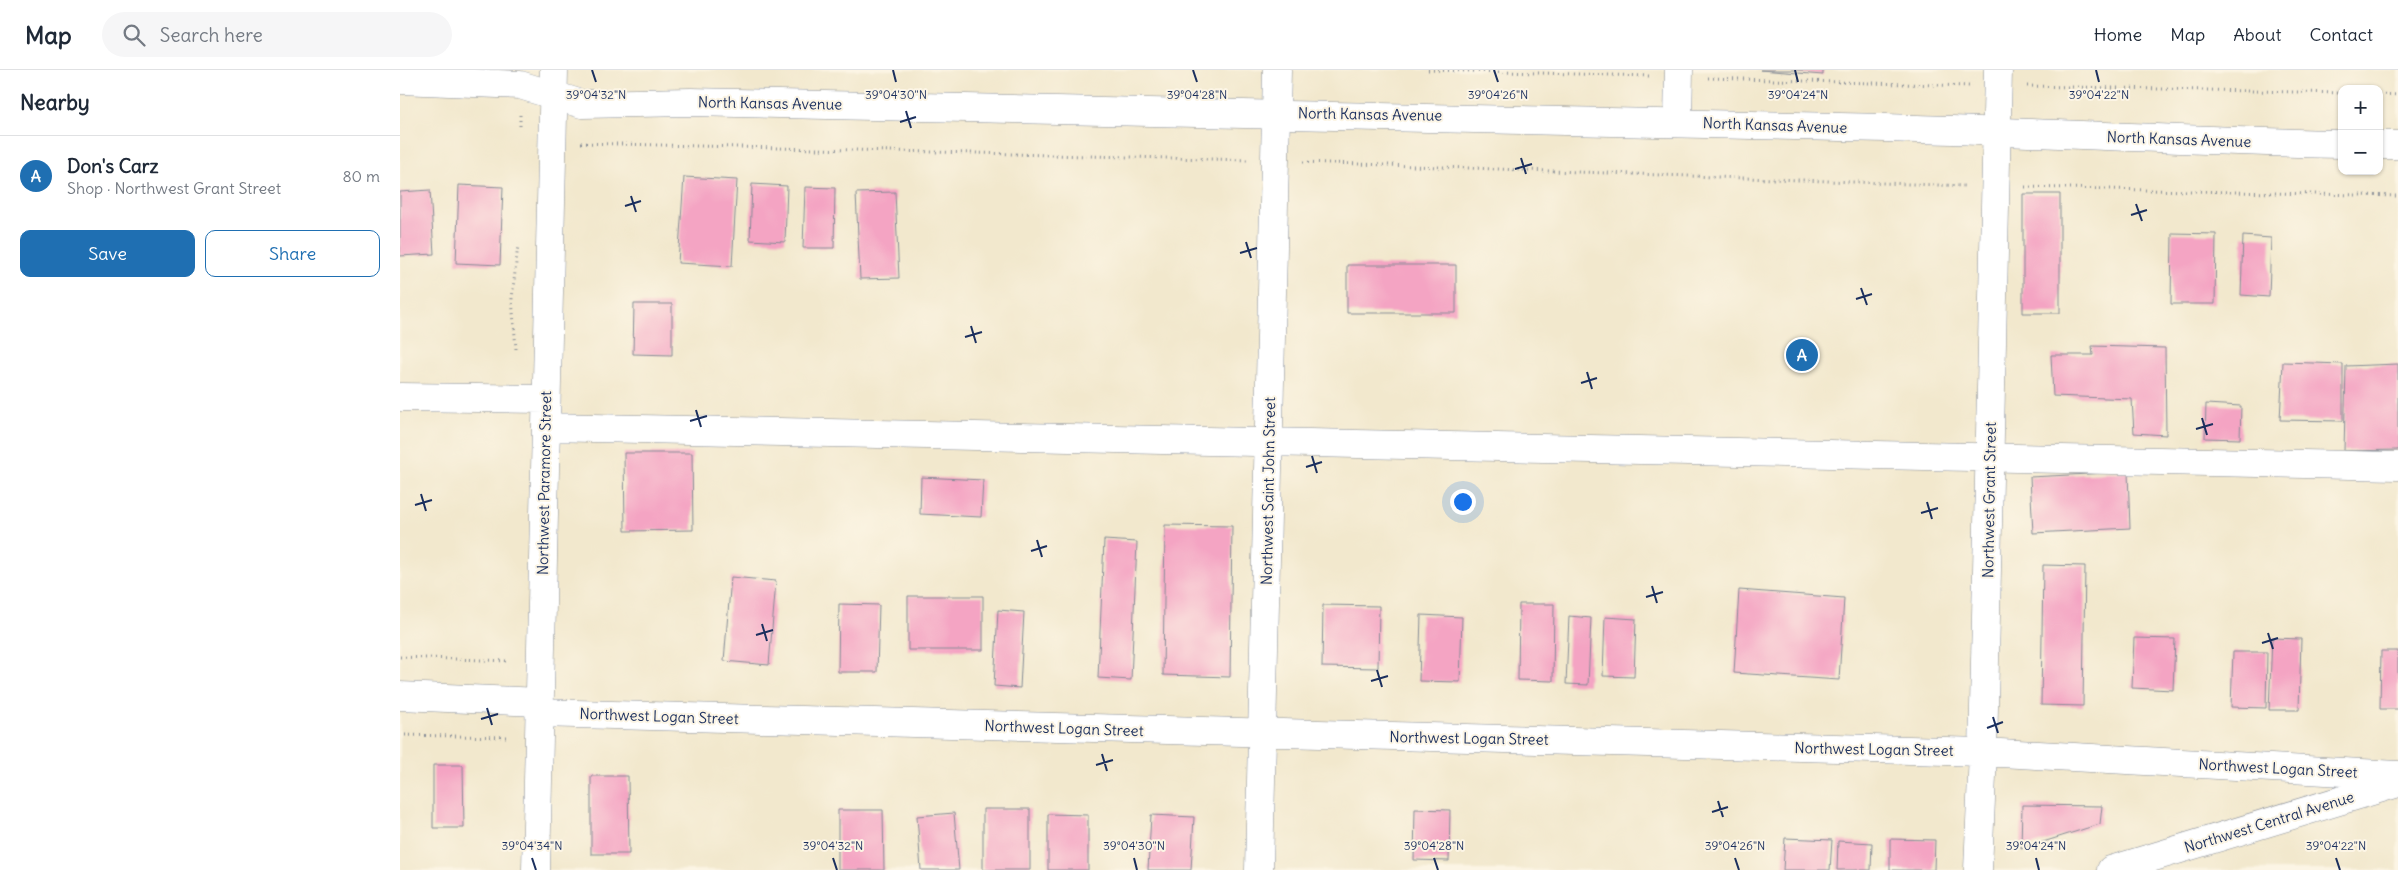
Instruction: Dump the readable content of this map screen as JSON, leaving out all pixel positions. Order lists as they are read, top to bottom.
{
  "streets": {
    "street": [
      "North Kansas Avenue",
      "Northwest Paramore Street",
      "Northwest Saint John Street",
      "Northwest Grant Street",
      "Northwest Logan Street",
      "Northwest Central Avenue"
    ]
  },
  "crossings": [
    ["North Kansas Avenue", "Northwest Paramore Street"],
    ["North Kansas Avenue", "Northwest Saint John Street"],
    ["North Kansas Avenue", "Northwest Grant Street"],
    ["Northwest Paramore Street", "Northwest Logan Street"],
    ["Northwest Saint John Street", "Northwest Logan Street"],
    ["Northwest Grant Street", "Northwest Logan Street"]
  ],
  "page": {
    "header": "Map",
    "search": "Search here",
    "nav": [
      "Home",
      "Map",
      "About",
      "Contact"
    ],
    "heading": "Nearby",
    "map_buttons": ["+", "−"],
    "list": [
      {
        "mark": "A",
        "name": "Don's Carz",
        "note": "Shop · Northwest Grant Street",
        "value": "80 m"
      }
    ],
    "buttons": ["Save", "Share"],
    "pins": "A"
  },
  "coordinates": [
    "39°04'32\"N",
    "39°04'30\"N",
    "39°04'28\"N",
    "39°04'26\"N",
    "39°04'24\"N",
    "39°04'22\"N",
    "39°04'34\"N"
  ]
}
